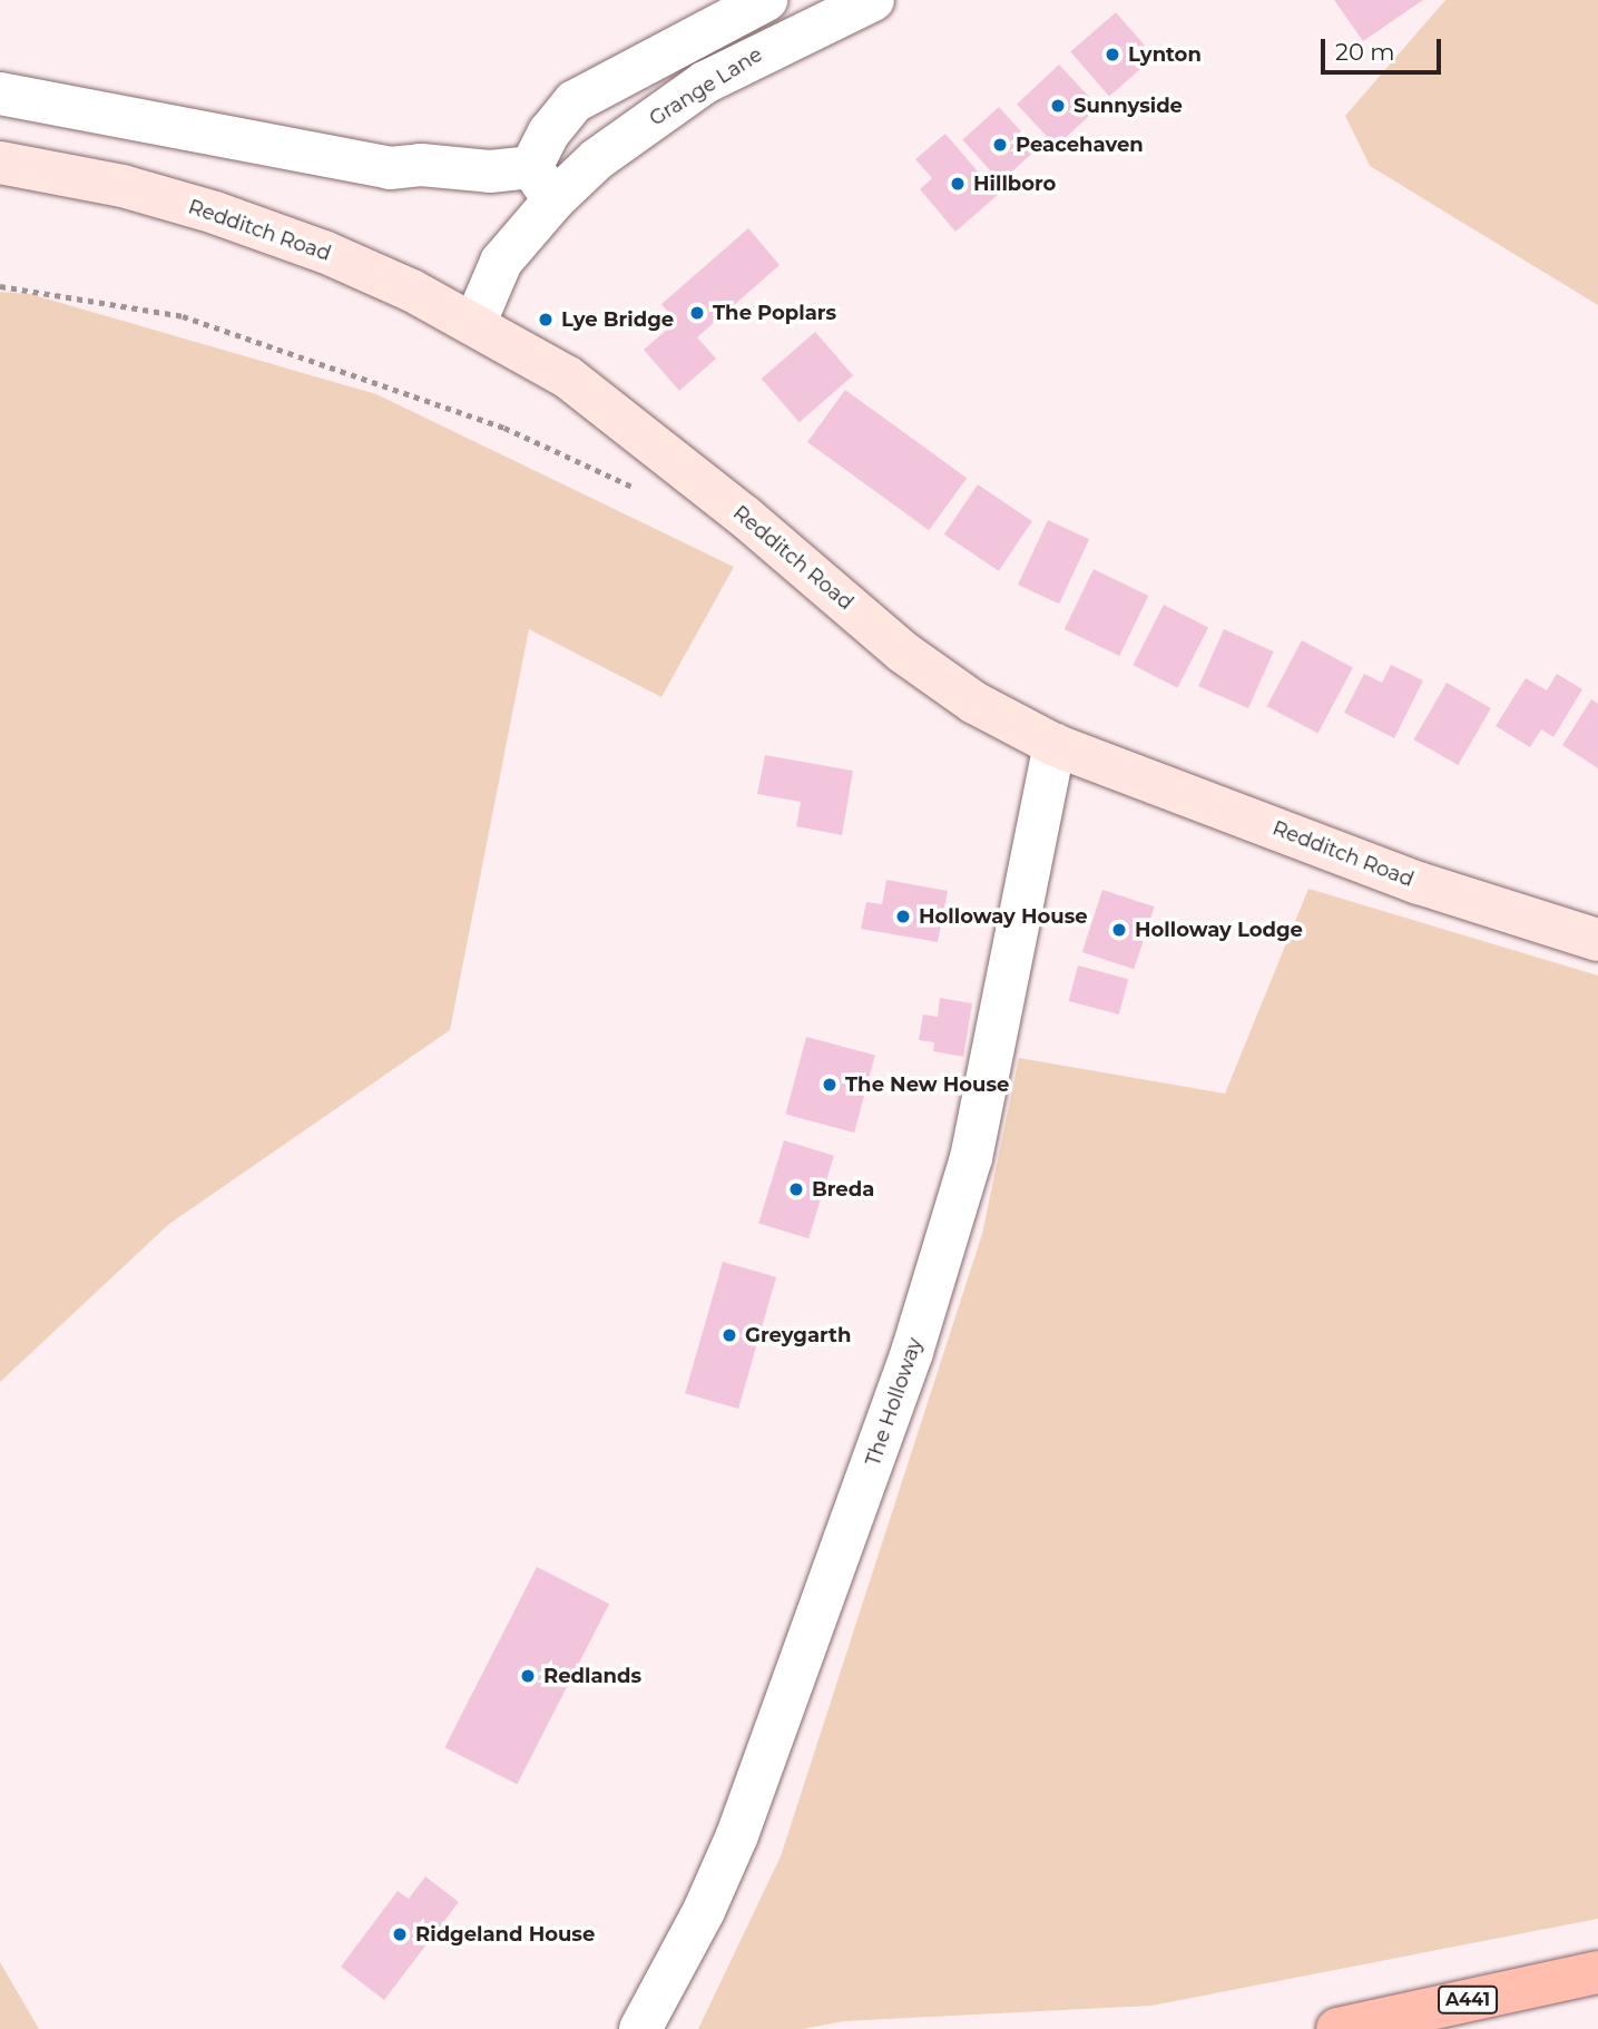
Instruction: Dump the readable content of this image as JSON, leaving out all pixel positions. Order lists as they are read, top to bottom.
{
  "streets": {
    "highway": ["A441"],
    "main road": ["Redditch Road"],
    "street": ["Grange Lane", "The Holloway"]
  },
  "crossings": [
    ["Grange Lane", "Redditch Road"],
    ["Redditch Road", "The Holloway"]
  ],
  "places": [
    "Lynton",
    "Sunnyside",
    "Peacehaven",
    "Hillboro",
    "The Poplars",
    "Lye Bridge",
    "Holloway House",
    "Holloway Lodge",
    "The New House",
    "Breda",
    "Greygarth",
    "Redlands",
    "Ridgeland House"
  ],
  "scale_bar": "20 m"
}
